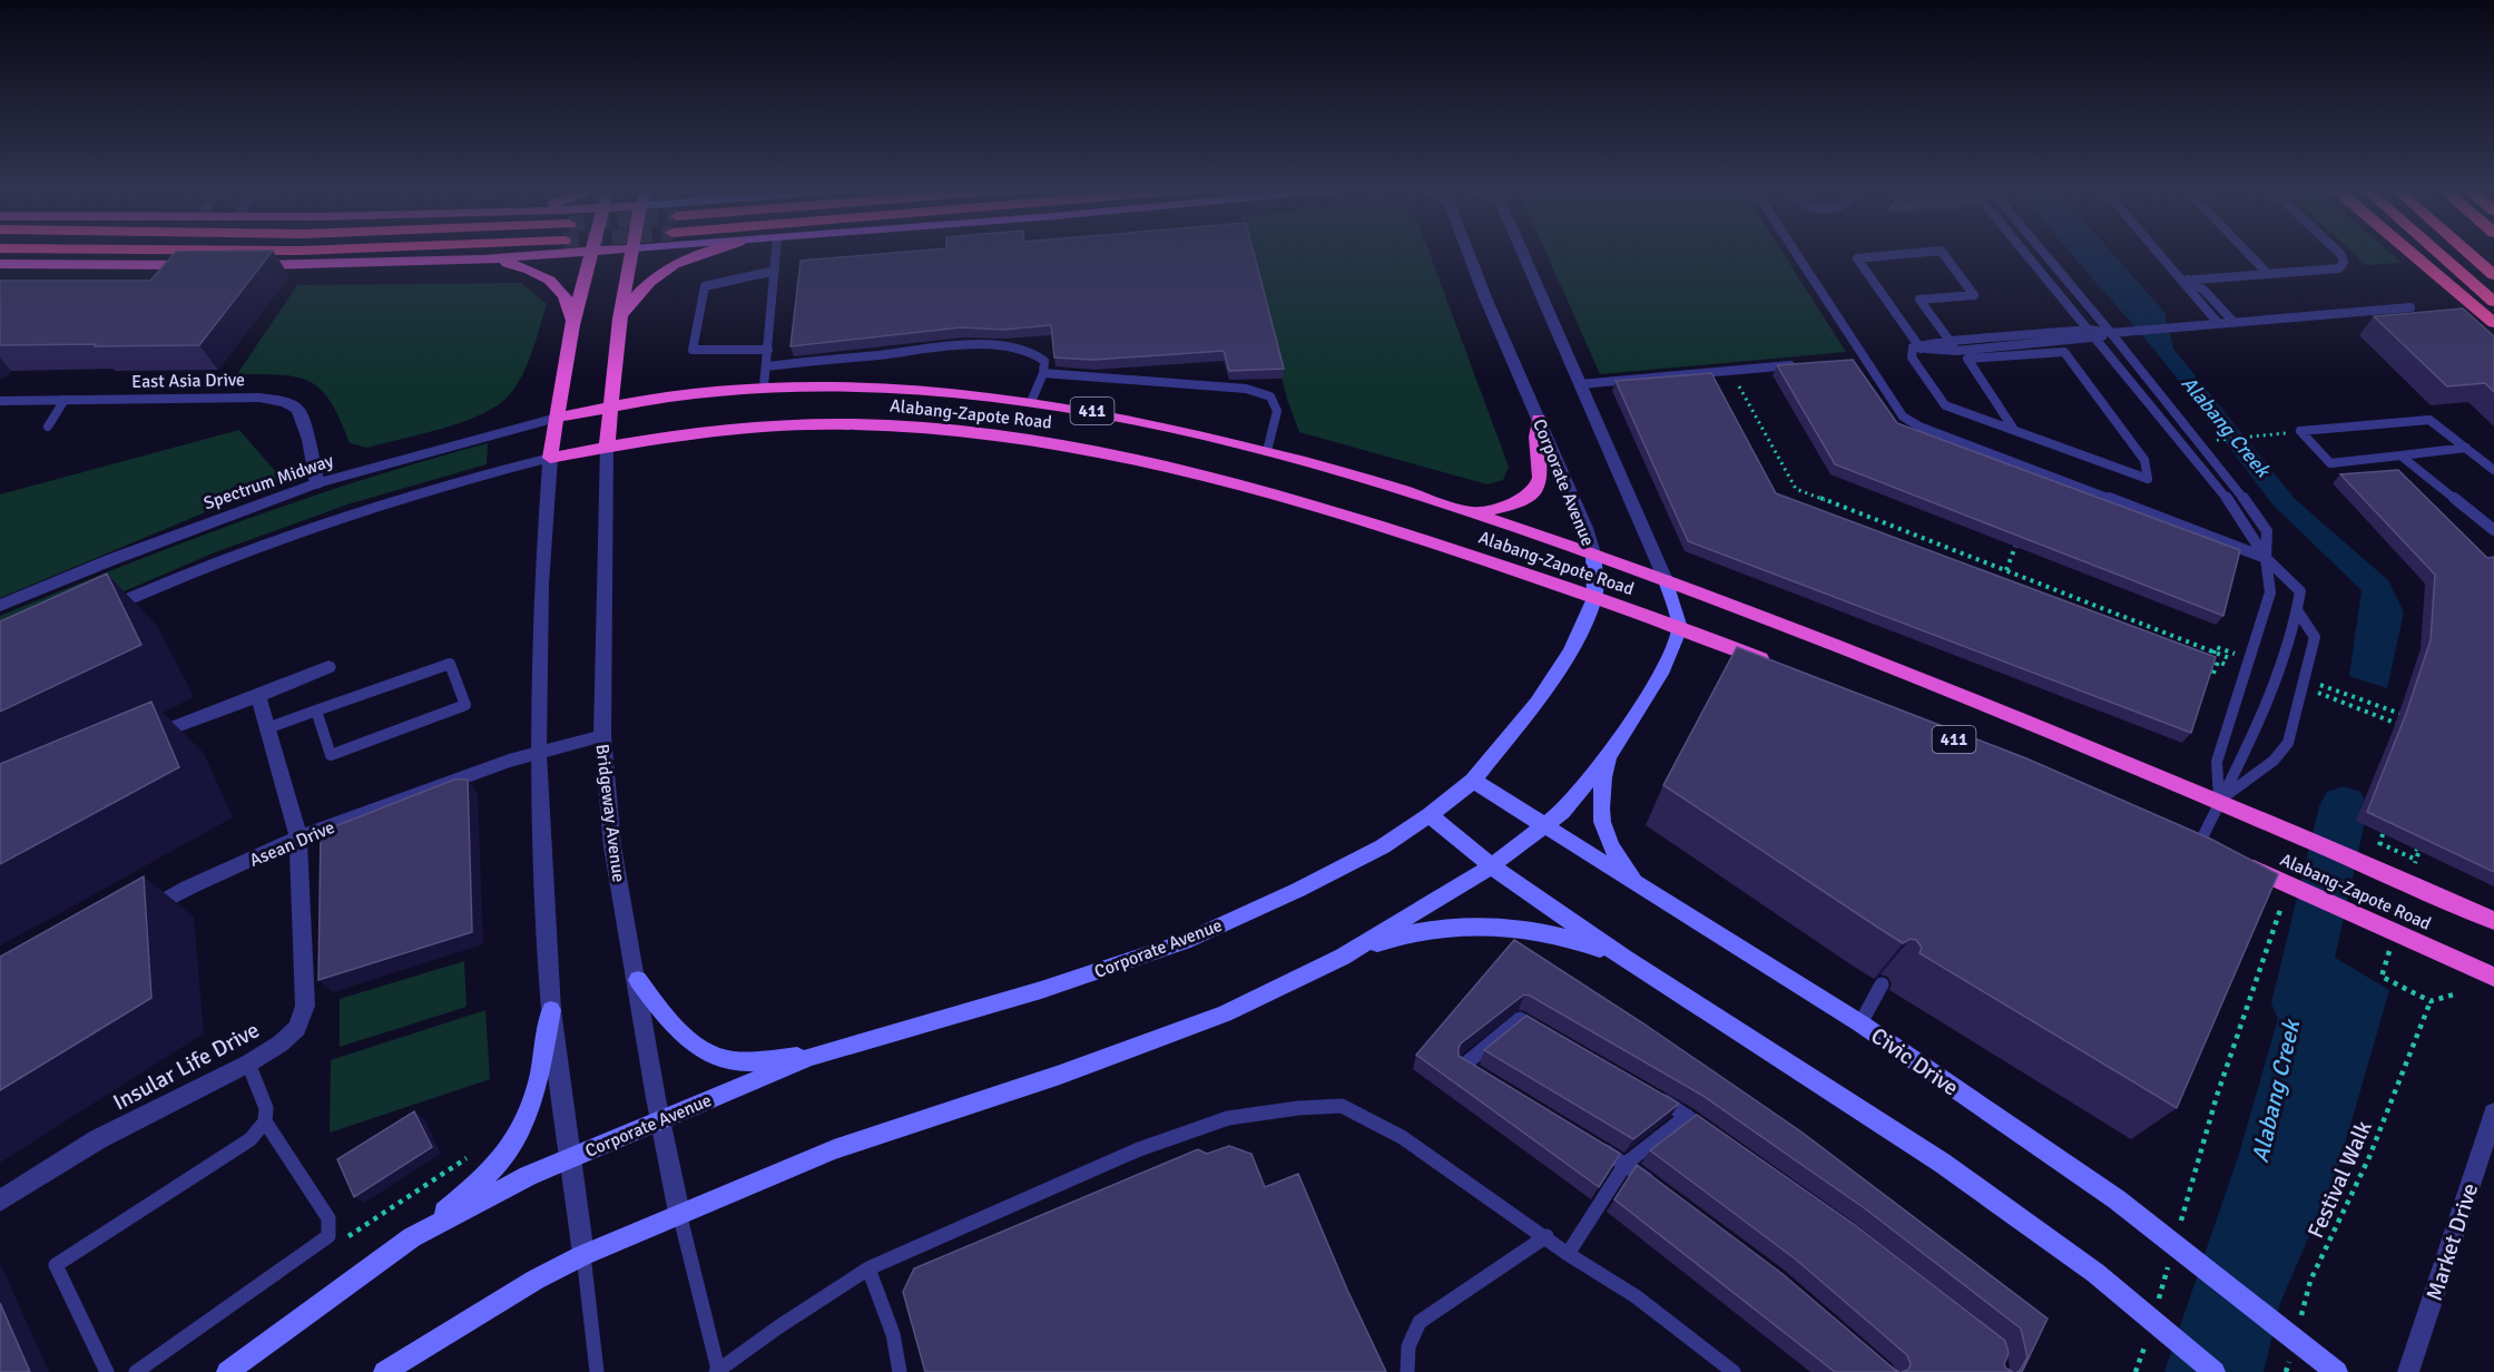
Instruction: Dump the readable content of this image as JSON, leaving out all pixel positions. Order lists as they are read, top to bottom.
{
  "streets": {
    "highway": ["411", "Alabang-Zapote Road", "Bridgeway Avenue"],
    "main road": ["Corporate Avenue", "Civic Drive"],
    "street": [
      "East Asia Drive",
      "Spectrum Midway",
      "Asean Drive",
      "Insular Life Drive",
      "Market Drive"
    ],
    "path": ["Festival Walk"]
  },
  "crossings": [
    ["East Asia Drive", "Spectrum Midway"],
    ["Alabang-Zapote Road", "Spectrum Midway"],
    ["Alabang-Zapote Road", "Corporate Avenue"],
    ["Alabang-Zapote Road", "Bridgeway Avenue"],
    ["Corporate Avenue", "Bridgeway Avenue"],
    ["Corporate Avenue", "Civic Drive"],
    ["Bridgeway Avenue", "Asean Drive"],
    ["Asean Drive", "Insular Life Drive"]
  ],
  "water": ["Alabang Creek"]
}
